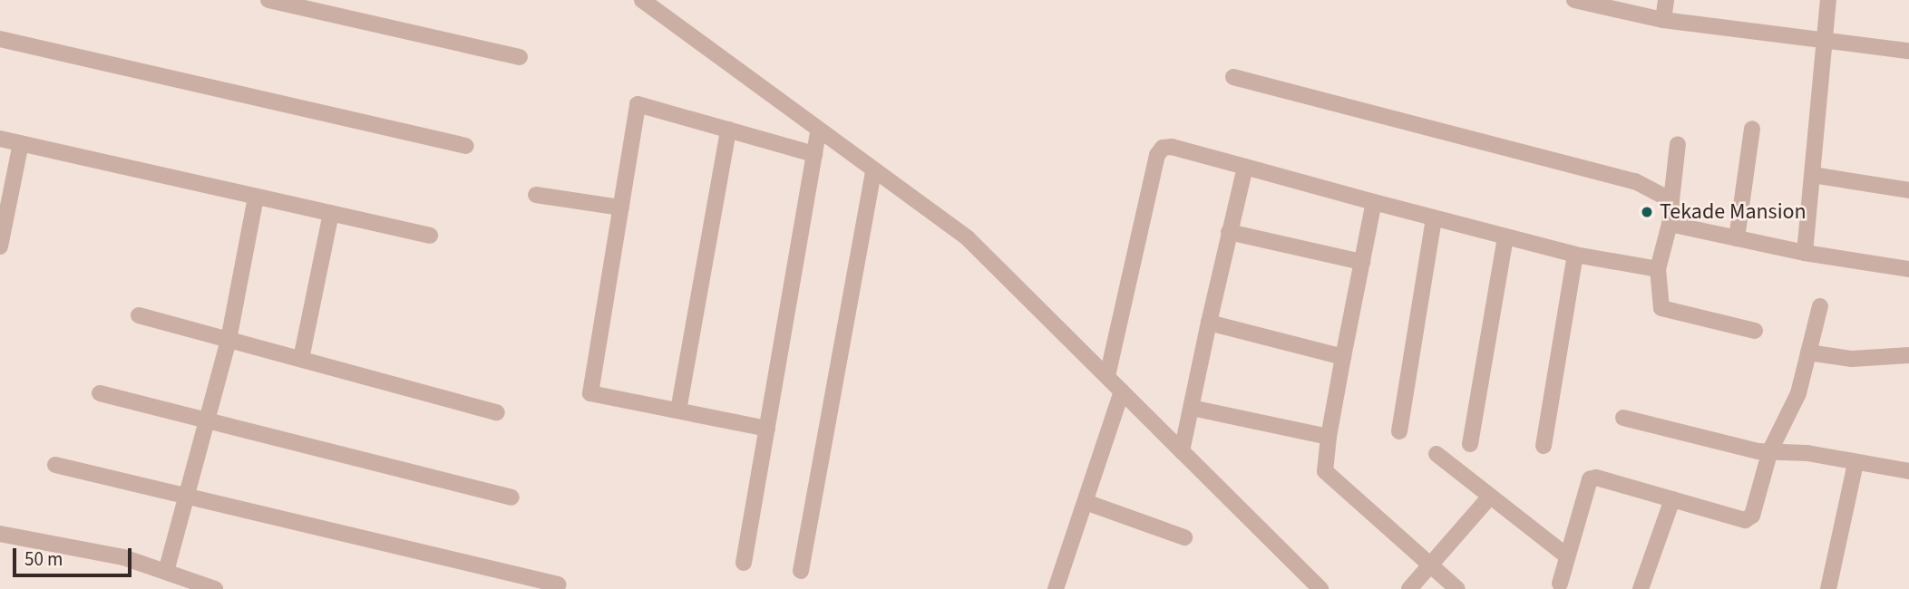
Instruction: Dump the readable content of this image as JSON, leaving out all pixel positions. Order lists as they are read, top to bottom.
{
  "places": ["Tekade Mansion"],
  "scale_bar": "50 m"
}
